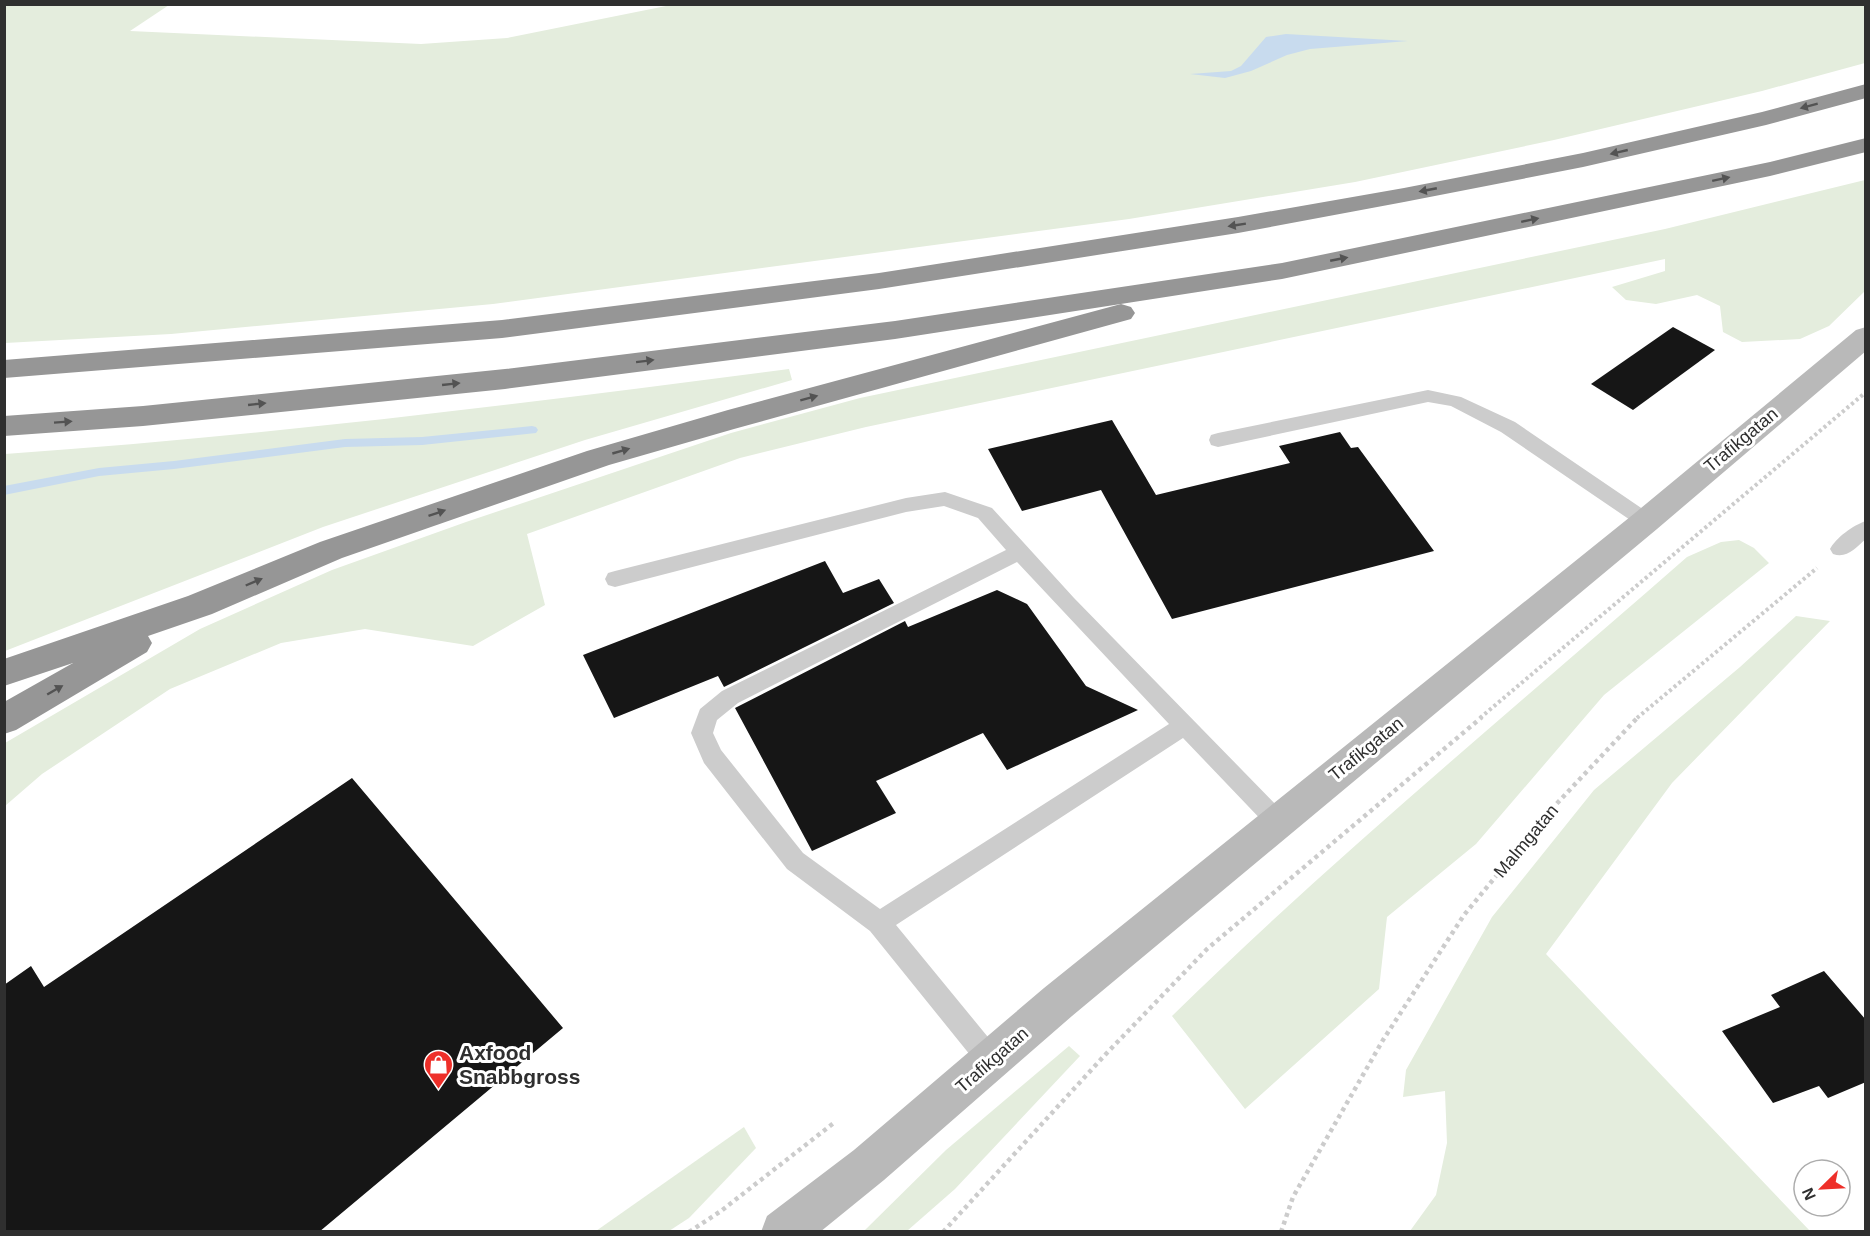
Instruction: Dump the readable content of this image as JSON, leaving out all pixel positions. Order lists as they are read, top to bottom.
{
  "streets": {
    "main road": ["Trafikgatan"],
    "path": ["Malmgatan"]
  },
  "places": {
    "shop": ["Axfood Snabbgross"]
  },
  "north": "bottom left"
}
